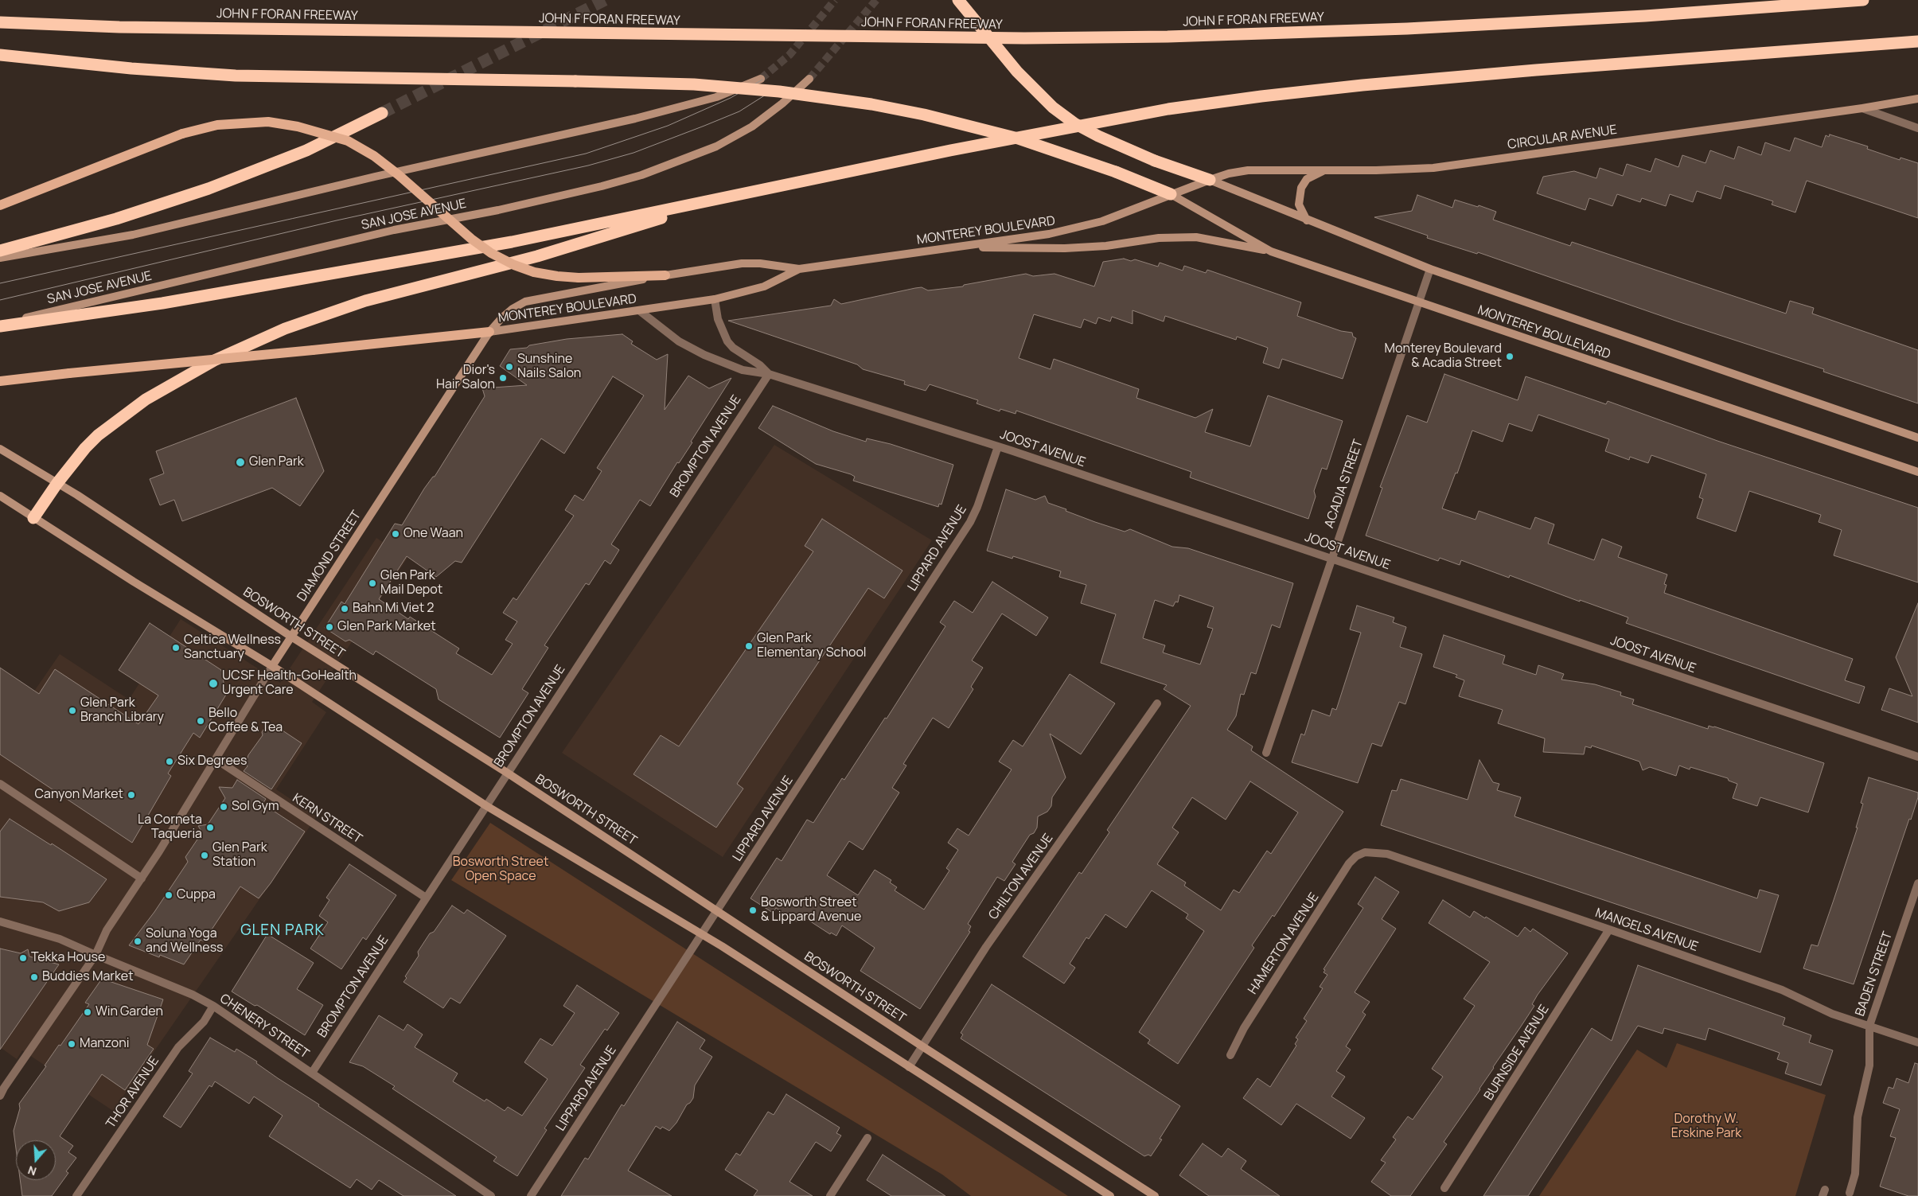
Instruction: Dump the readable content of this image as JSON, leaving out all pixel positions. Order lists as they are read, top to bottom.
{
  "streets": {
    "highway": ["JOHN F FORAN FREEWAY"],
    "main road": [
      "CIRCULAR AVENUE",
      "SAN JOSE AVENUE",
      "MONTEREY BOULEVARD",
      "DIAMOND STREET",
      "BOSWORTH STREET"
    ],
    "street": [
      "BROMPTON AVENUE",
      "JOOST AVENUE",
      "ACADIA STREET",
      "LIPPARD AVENUE",
      "KERN STREET",
      "CHILTON AVENUE",
      "MANGELS AVENUE",
      "HAMERTON AVENUE",
      "BADEN STREET",
      "CHENERY STREET",
      "BURNSIDE AVENUE",
      "THOR AVENUE"
    ]
  },
  "crossings": [
    ["CIRCULAR AVENUE", "MONTEREY BOULEVARD"],
    ["MONTEREY BOULEVARD", "JOOST AVENUE"],
    ["MONTEREY BOULEVARD", "ACADIA STREET"],
    ["MONTEREY BOULEVARD", "DIAMOND STREET"],
    ["BROMPTON AVENUE", "JOOST AVENUE"],
    ["BROMPTON AVENUE", "BOSWORTH STREET"],
    ["BROMPTON AVENUE", "KERN STREET"],
    ["BROMPTON AVENUE", "CHENERY STREET"],
    ["JOOST AVENUE", "ACADIA STREET"],
    ["JOOST AVENUE", "LIPPARD AVENUE"],
    ["LIPPARD AVENUE", "BOSWORTH STREET"],
    ["DIAMOND STREET", "BOSWORTH STREET"],
    ["DIAMOND STREET", "KERN STREET"],
    ["DIAMOND STREET", "CHENERY STREET"],
    ["BOSWORTH STREET", "CHILTON AVENUE"],
    ["MANGELS AVENUE", "HAMERTON AVENUE"],
    ["MANGELS AVENUE", "BADEN STREET"],
    ["MANGELS AVENUE", "BURNSIDE AVENUE"],
    ["CHENERY STREET", "THOR AVENUE"]
  ],
  "districts": ["GLEN PARK"],
  "parks": ["Bosworth Street Open Space", "Dorothy W. Erskine Park"],
  "places": [
    "Monterey Boulevard & Acadia Street",
    "Sunshine Nails Salon",
    "Dior's Hair Salon",
    "Glen Park",
    "One Waan",
    "Glen Park Mail Depot",
    "Bahn Mi Viet 2",
    "Glen Park Market",
    "Glen Park Elementary School",
    "Celtica Wellness Sanctuary",
    "UCSF Health-GoHealth Urgent Care",
    "Glen Park Branch Library",
    "Bello Coffee & Tea",
    "Six Degrees",
    "Canyon Market",
    "Sol Gym",
    "La Corneta Taqueria",
    "Glen Park Station",
    "Cuppa",
    "Bosworth Street & Lippard Avenue",
    "Soluna Yoga and Wellness",
    "Tekka House",
    "Buddies Market",
    "Win Garden",
    "Manzoni"
  ],
  "north": "bottom"
}
